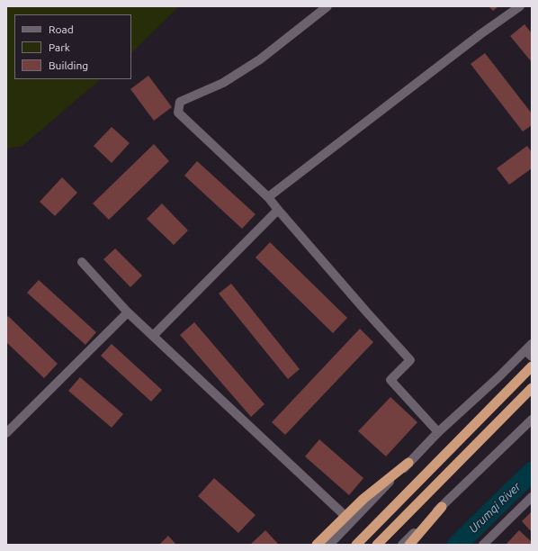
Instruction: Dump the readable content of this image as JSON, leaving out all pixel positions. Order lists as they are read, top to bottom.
{
  "water": ["Urumqi River"],
  "legend": ["Road", "Park", "Building"]
}
